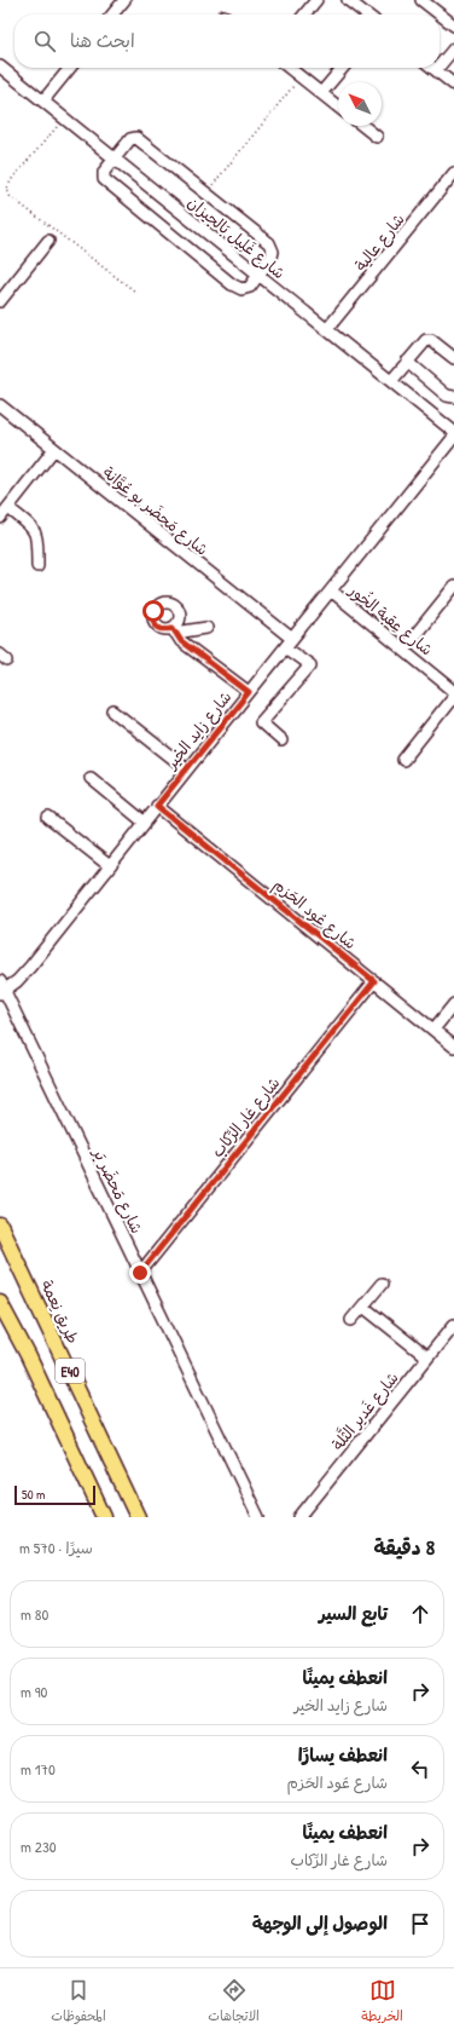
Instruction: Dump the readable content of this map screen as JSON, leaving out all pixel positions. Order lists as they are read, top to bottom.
{
  "streets": {
    "main road": ["طريق نِعمة", "E40"],
    "street": [
      "شارع غَلِيل بَالجيزان",
      "شارع عالية",
      "شارع مَحضَر بو عُوَّانة",
      "شارع عِقبة الخُور",
      "شارع زايد الخير",
      "شارع عُود الحَزم",
      "شارع غار الرِّكاب",
      "شارع مَحضَر بَر",
      "شارع غَدير الثَّلة"
    ]
  },
  "crossings": [
    ["شارع غَلِيل بَالجيزان", "شارع عالية"],
    ["شارع مَحضَر بو عُوَّانة", "شارع زايد الخير"],
    ["شارع عِقبة الخُور", "شارع زايد الخير"],
    ["شارع زايد الخير", "شارع عُود الحَزم"],
    ["شارع زايد الخير", "شارع مَحضَر بَر"],
    ["شارع عُود الحَزم", "شارع غار الرِّكاب"],
    ["شارع غار الرِّكاب", "شارع مَحضَر بَر"]
  ],
  "scale_bar": "50 m",
  "north": "top left",
  "page": {
    "search": "ابحث هنا",
    "scale": "50 m",
    "heading": ["8 دقيقة", "سيرًا · 570 m"],
    "list": [
      ["تابع السير", "80 m"],
      ["انعطف يمينًا", "شارع زايد الخير", "90 m"],
      ["انعطف يسارًا", "شارع عُود الحَزم", "170 m"],
      ["انعطف يمينًا", "شارع غار الرِّكاب", "230 m"],
      "الوصول إلى الوجهة"
    ],
    "nav": ["الخريطة", "الاتجاهات", "المحفوظات"]
  }
}
